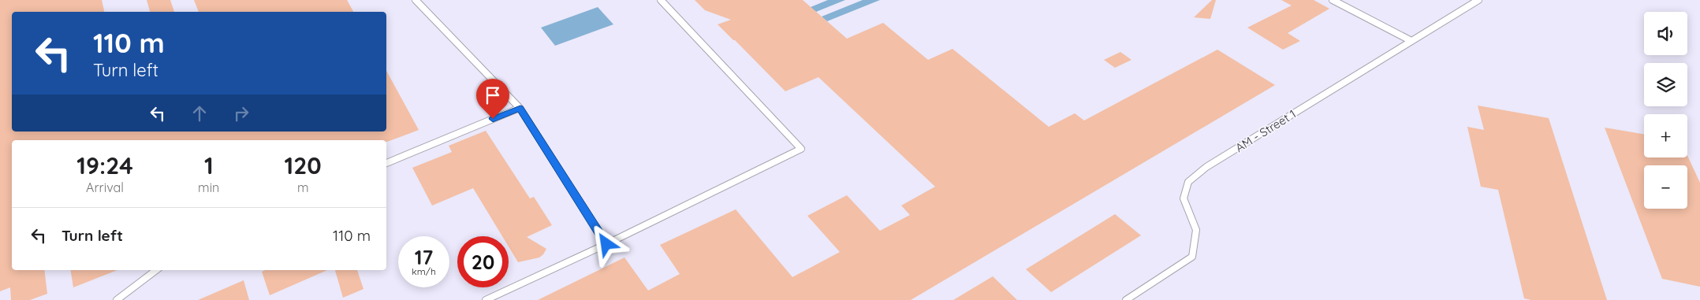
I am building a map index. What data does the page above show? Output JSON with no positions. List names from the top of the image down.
{
  "streets": {
    "lane": ["AM - Street 1"]
  },
  "page": {
    "map_buttons": ["+", "−"],
    "turn": ["110 m", "Turn left"],
    "eta": [
      "19:24",
      "Arrival",
      "1",
      "min",
      "120",
      "m"
    ],
    "list": [
      {
        "name": "Turn left",
        "value": "110 m"
      }
    ],
    "speed": "17 km/h",
    "limit": "20"
  }
}
